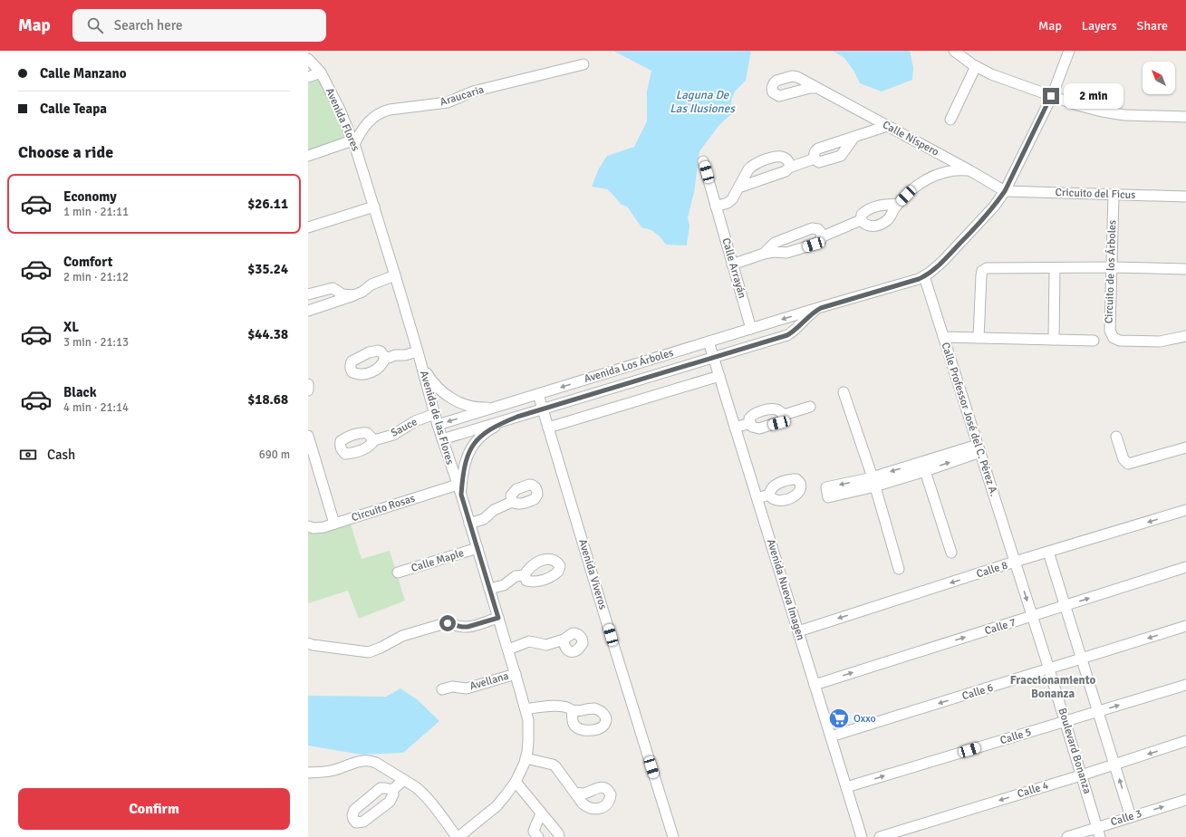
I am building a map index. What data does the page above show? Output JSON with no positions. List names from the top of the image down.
{
  "streets": {
    "street": [
      "Araucaria",
      "Avenida Flores",
      "Calle Níspero",
      "Cricuito del Ficus",
      "Calle Arrayán",
      "Circuito de los Árboles",
      "Avenida Los Árboles",
      "Avenida de las Flores",
      "Calle Professor José del C. Pérez A.",
      "Sauce",
      "Circuito Rosas",
      "Calle Maple",
      "Calle 8",
      "Avenida Viveros",
      "Avenida Nueva Imagen",
      "Calle 7",
      "Avellana",
      "Calle 6",
      "Calle 5",
      "Boulevard Bonanza",
      "Calle 4",
      "Calle 3"
    ]
  },
  "crossings": [
    ["Araucaria", "Avenida Flores"],
    ["Avenida Flores", "Avenida de las Flores"],
    ["Calle Níspero", "Cricuito del Ficus"],
    ["Calle Níspero", "Avenida Los Árboles"],
    ["Cricuito del Ficus", "Circuito de los Árboles"],
    ["Cricuito del Ficus", "Avenida Los Árboles"],
    ["Calle Arrayán", "Avenida Los Árboles"],
    ["Avenida Los Árboles", "Avenida de las Flores"],
    ["Avenida Los Árboles", "Calle Professor José del C. Pérez A."],
    ["Avenida Los Árboles", "Avenida Viveros"],
    ["Avenida Los Árboles", "Avenida Nueva Imagen"],
    ["Avenida de las Flores", "Sauce"],
    ["Avenida de las Flores", "Circuito Rosas"],
    ["Avenida de las Flores", "Calle Maple"],
    ["Avenida de las Flores", "Avellana"],
    ["Calle Professor José del C. Pérez A.", "Calle 8"],
    ["Calle Professor José del C. Pérez A.", "Boulevard Bonanza"],
    ["Calle 8", "Avenida Nueva Imagen"],
    ["Calle 8", "Boulevard Bonanza"],
    ["Avenida Nueva Imagen", "Calle 7"],
    ["Avenida Nueva Imagen", "Calle 6"],
    ["Avenida Nueva Imagen", "Calle 5"],
    ["Calle 7", "Boulevard Bonanza"],
    ["Calle 6", "Boulevard Bonanza"],
    ["Calle 5", "Boulevard Bonanza"],
    ["Boulevard Bonanza", "Calle 4"],
    ["Boulevard Bonanza", "Calle 3"]
  ],
  "one_way": [
    "Calle 8",
    "Calle 7",
    "Calle 6",
    "Calle 5",
    "Calle 4",
    "Calle 3"
  ],
  "districts": ["Fraccionamiento Bonanza"],
  "water": ["Laguna De Las Ilusiones"],
  "places": {
    "supermarket": ["Oxxo"]
  },
  "north": "top left",
  "page": {
    "header": "Map",
    "search": "Search here",
    "nav": ["Map", "Layers", "Share"],
    "banner": ["Calle Manzano", "Calle Teapa"],
    "bubble": "2 min",
    "heading": "Choose a ride",
    "list": [
      {
        "name": "Economy",
        "note": "1 min · 21:11",
        "value": "$26.11"
      },
      {
        "name": "Comfort",
        "note": "2 min · 21:12",
        "value": "$35.24"
      },
      {
        "name": "XL",
        "note": "3 min · 21:13",
        "value": "$44.38"
      },
      {
        "name": "Black",
        "note": "4 min · 21:14",
        "value": "$18.68"
      }
    ],
    "pay": ["Cash", "690 m"],
    "buttons": "Confirm"
  }
}
